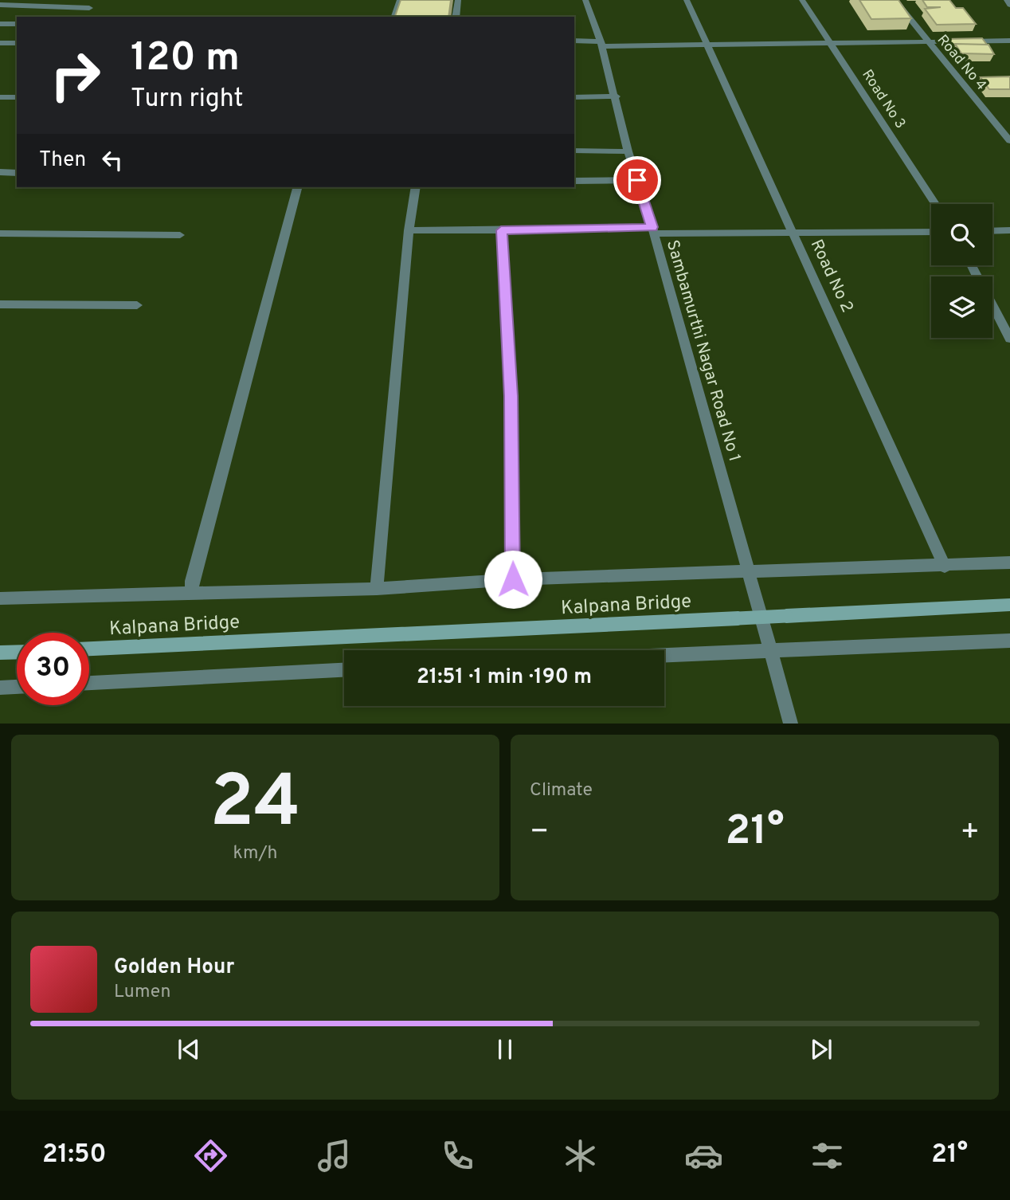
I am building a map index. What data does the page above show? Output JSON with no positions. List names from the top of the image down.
{
  "streets": {
    "main road": ["Kalpana Bridge"],
    "street": [
      "Road No 4",
      "Road No 3",
      "Road No 2",
      "Sambamurthi Nagar Road No 1"
    ]
  },
  "page": {
    "turn": ["120 m", "Turn right"],
    "then": "Then",
    "limit": "30",
    "trip": "21:51 · 1 min · 190 m",
    "tile": [
      ["24", "km/h"],
      "Climate"
    ],
    "heat": ["−", "21°", "+"],
    "song": ["Golden Hour", "Lumen"],
    "tabs": ["21:50", "21°"]
  }
}
